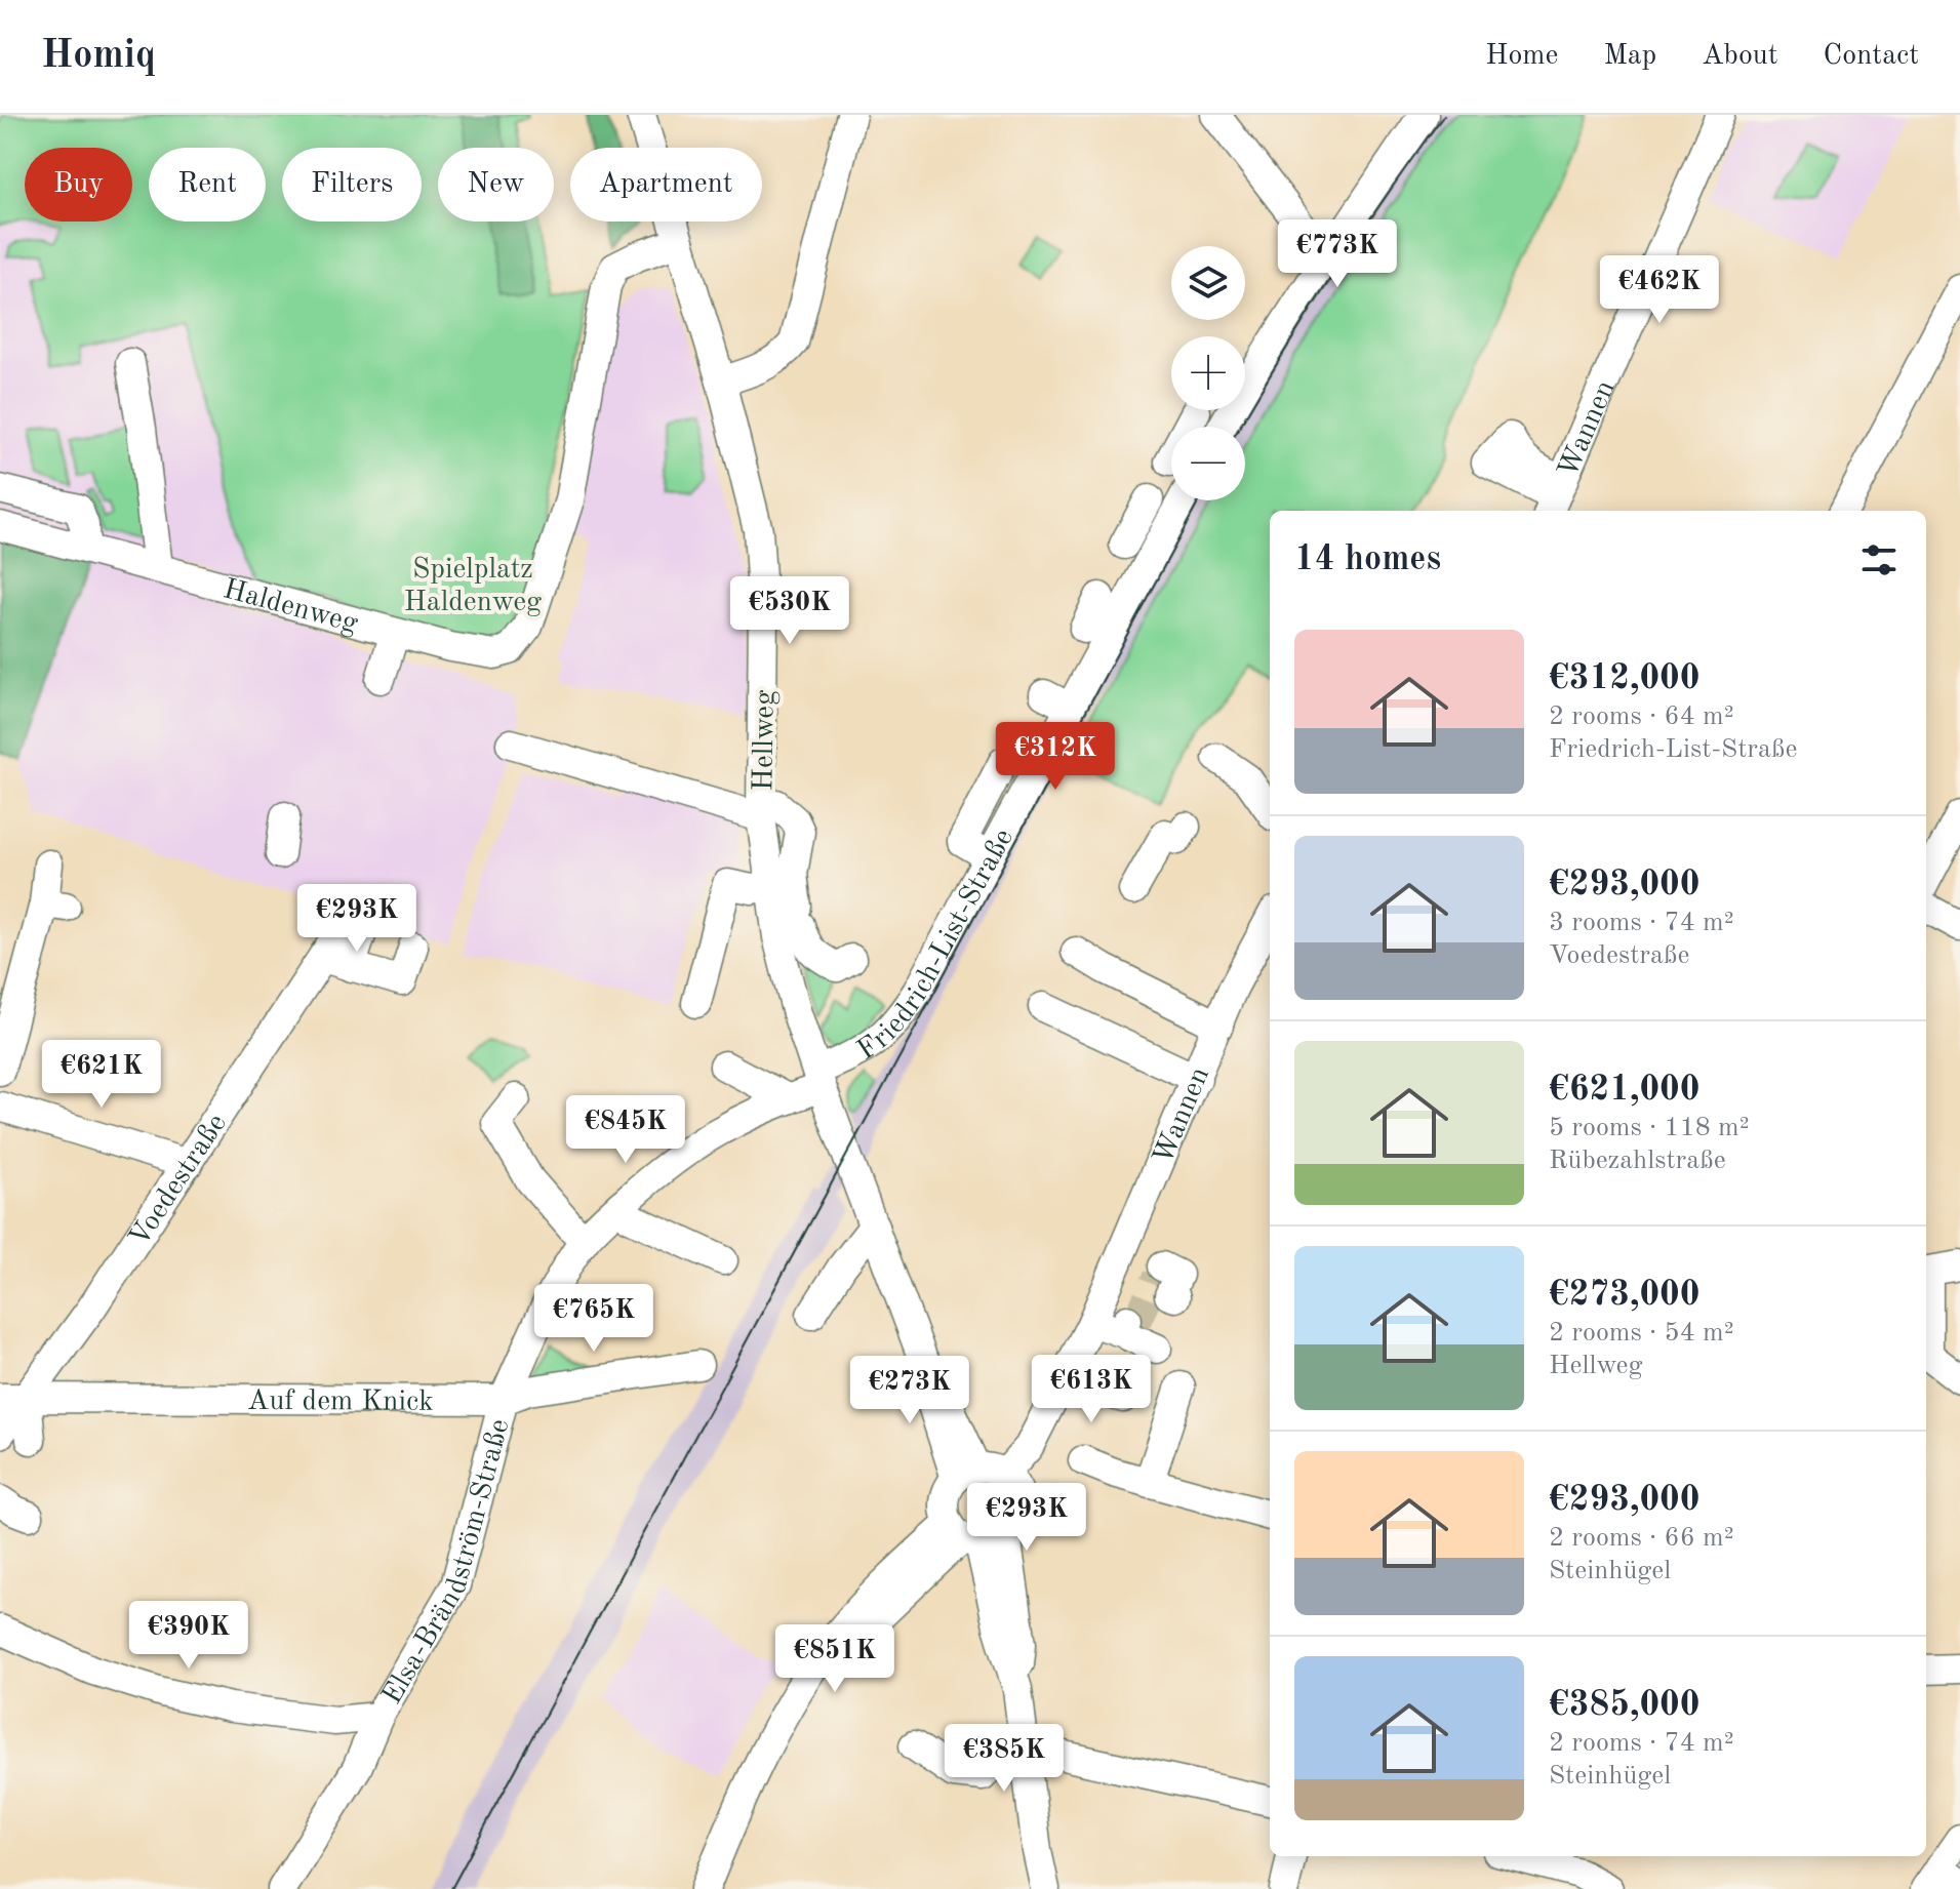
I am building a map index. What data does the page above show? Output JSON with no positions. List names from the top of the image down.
{
  "streets": {
    "street": [
      "Wannen",
      "Haldenweg",
      "Hellweg",
      "Friedrich-List-Straße",
      "Voedestraße",
      "Auf dem Knick",
      "Elsa-Brändström-Straße"
    ]
  },
  "crossings": [
    ["Wannen", "Hellweg"],
    ["Haldenweg", "Hellweg"],
    ["Hellweg", "Friedrich-List-Straße"],
    ["Voedestraße", "Auf dem Knick"],
    ["Auf dem Knick", "Elsa-Brändström-Straße"]
  ],
  "parks": ["Spielplatz Haldenweg"],
  "page": {
    "header": "Homiq",
    "nav": [
      "Home",
      "Map",
      "About",
      "Contact"
    ],
    "chip": [
      "Buy",
      "Rent",
      "Filters",
      "New",
      "Apartment"
    ],
    "price": [
      "€773K",
      "€462K",
      "€530K",
      "€312K",
      "€293K",
      "€621K",
      "€845K",
      "€765K",
      "€613K",
      "€273K",
      "€293K",
      "€390K",
      "€851K",
      "€385K"
    ],
    "map_buttons": ["+", "−"],
    "heading": "14 homes",
    "list": [
      {
        "name": "€312,000",
        "note": "2 rooms · 64 m² · Friedrich-List-Straße"
      },
      {
        "name": "€293,000",
        "note": "3 rooms · 74 m² · Voedestraße"
      },
      {
        "name": "€621,000",
        "note": "5 rooms · 118 m² · Rübezahlstraße"
      },
      {
        "name": "€273,000",
        "note": "2 rooms · 54 m² · Hellweg"
      },
      {
        "name": "€293,000",
        "note": "2 rooms · 66 m² · Steinhügel"
      },
      {
        "name": "€385,000",
        "note": "2 rooms · 74 m² · Steinhügel"
      }
    ]
  }
}
